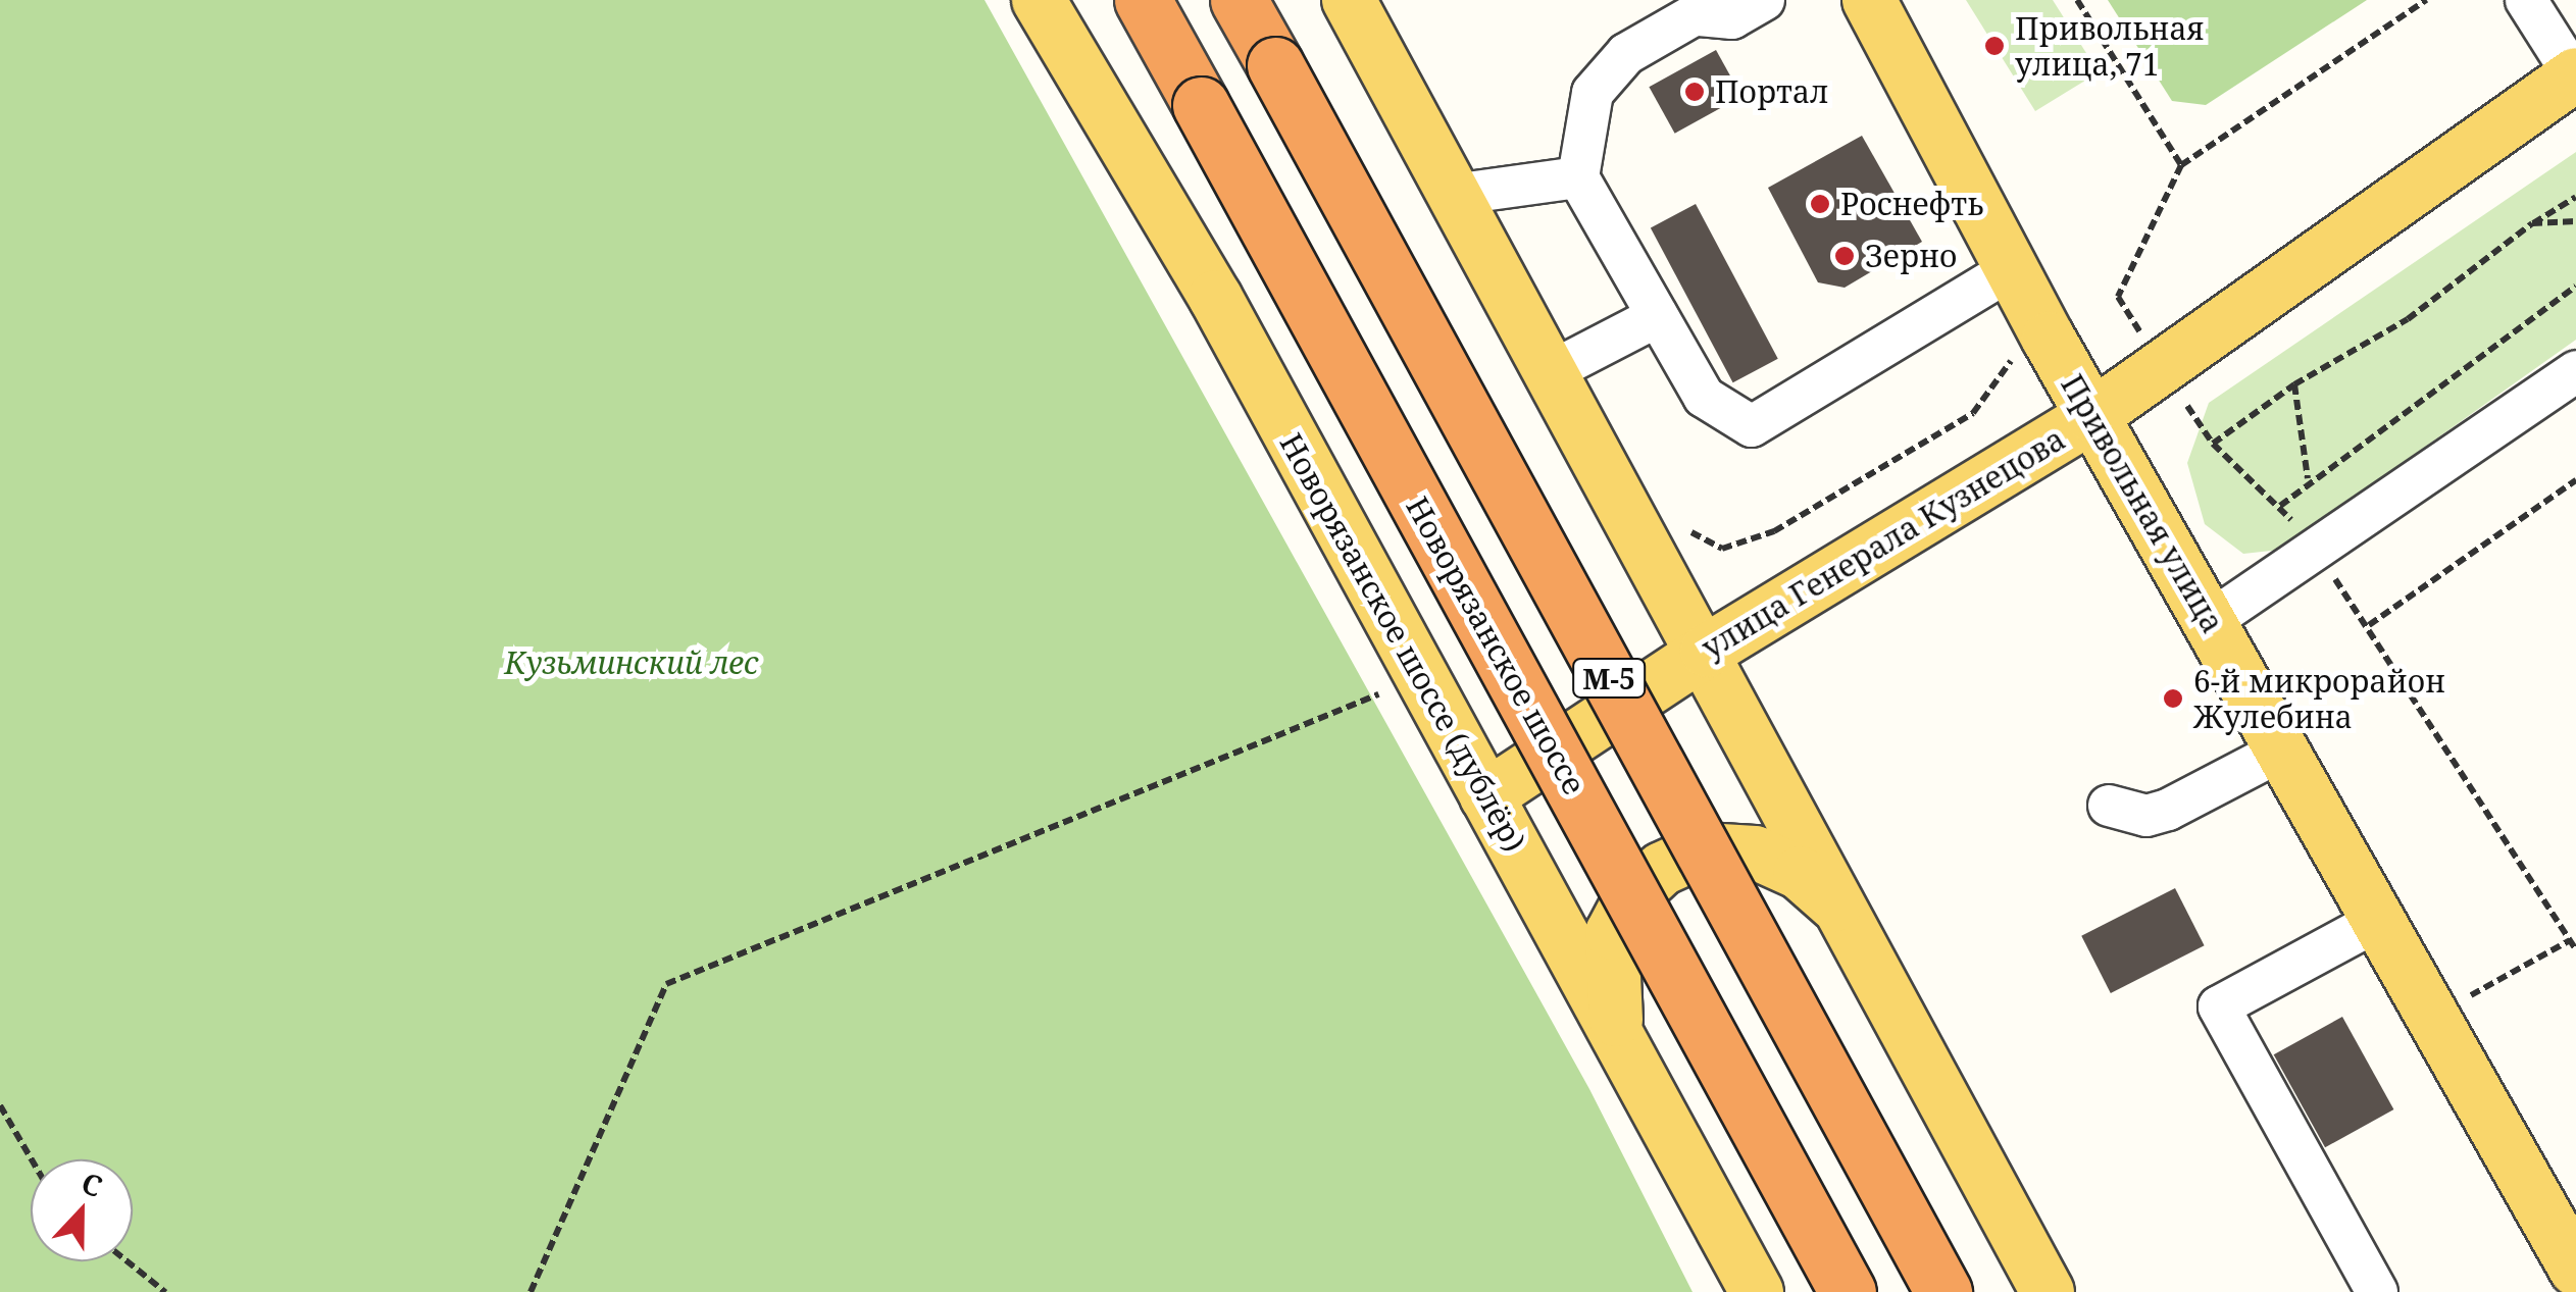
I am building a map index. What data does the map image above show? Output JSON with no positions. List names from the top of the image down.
{
  "streets": {
    "highway": ["Новорязанское шоссе", "М-5"],
    "main road": ["Привольная улица", "улица Генерала Кузнецова", "Новорязанское шоссе (дублёр)"]
  },
  "crossings": [
    ["Привольная улица", "улица Генерала Кузнецова"],
    ["улица Генерала Кузнецова", "Новорязанское шоссе (дублёр)"]
  ],
  "parks": ["Кузьминский лес"],
  "places": [
    "Привольная улица, 71",
    "Портал",
    "Роснефть",
    "Зерно",
    "6-й микрорайон Жулебина"
  ],
  "north": "top"
}
